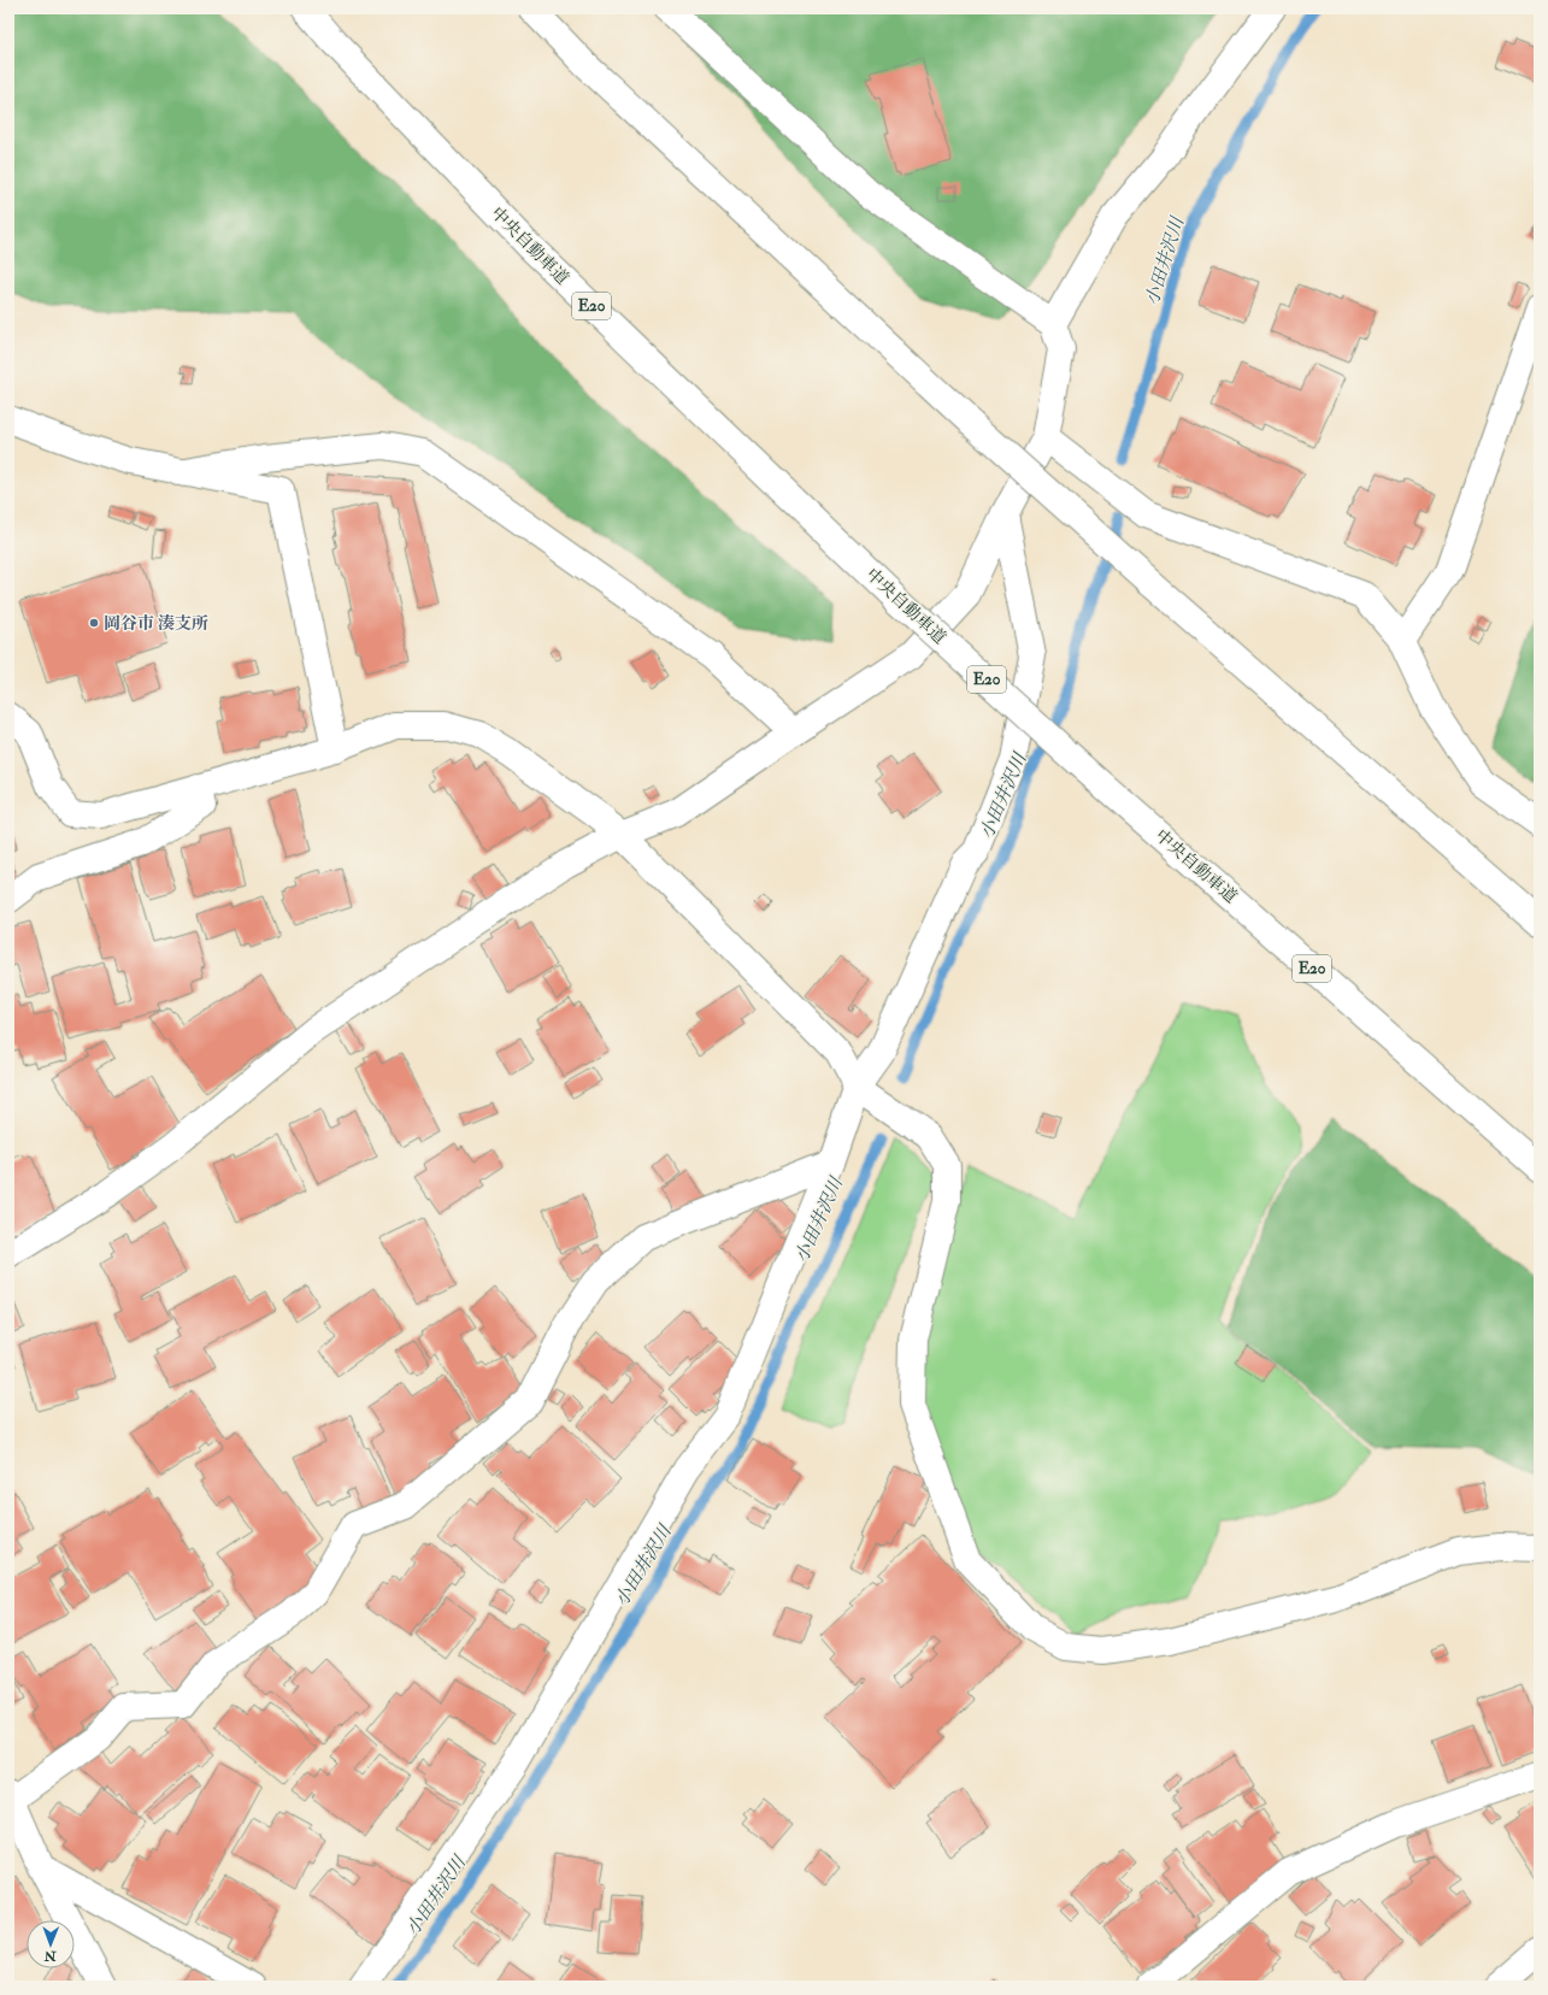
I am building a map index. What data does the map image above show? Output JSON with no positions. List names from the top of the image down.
{
  "streets": {
    "main road": ["中央自動車道", "E20"]
  },
  "water": ["小田井沢川"],
  "places": ["岡谷市 湊支所"],
  "north": "bottom"
}
